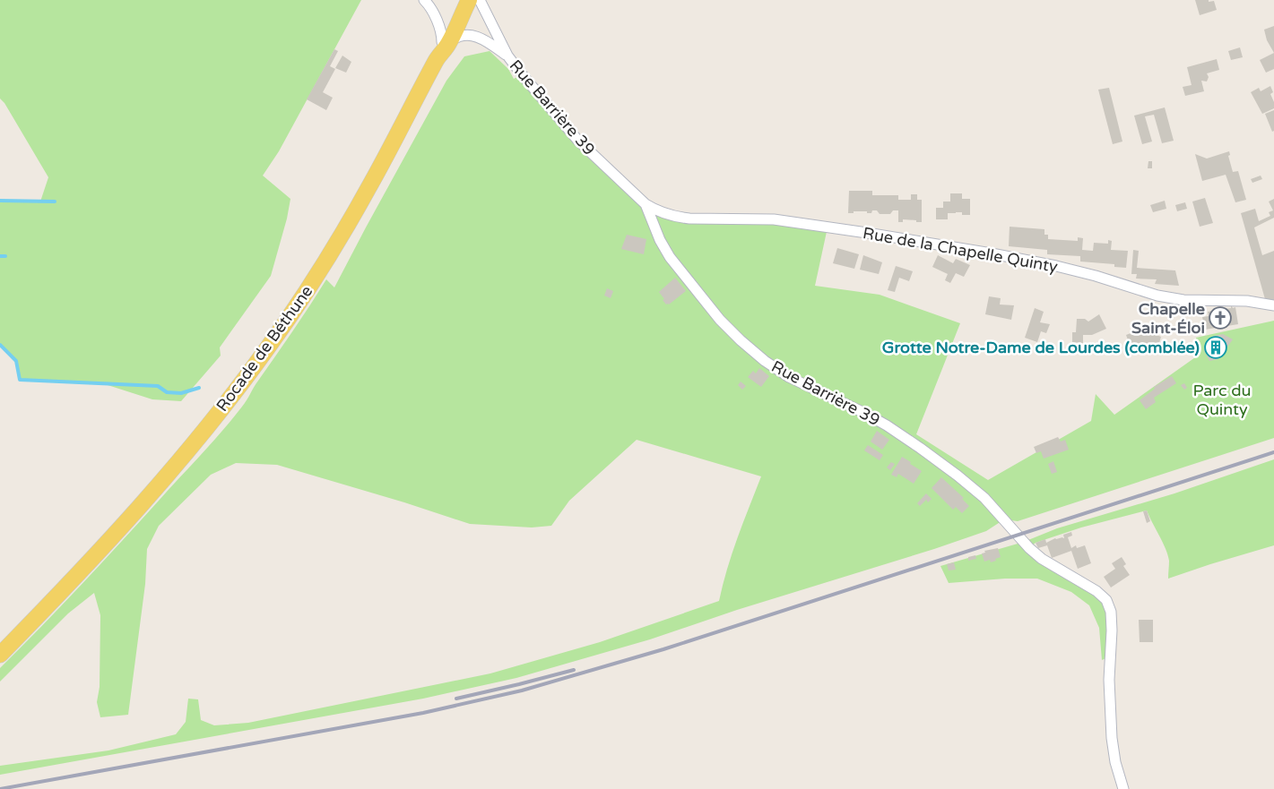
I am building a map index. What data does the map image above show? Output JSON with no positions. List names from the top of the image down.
{
  "streets": {
    "main road": ["Rocade de Béthune"],
    "street": ["Rue Barrière 39", "Rue de la Chapelle Quinty"]
  },
  "crossings": [
    ["Rue Barrière 39", "Rue de la Chapelle Quinty"],
    ["Rue Barrière 39", "Rocade de Béthune"]
  ],
  "parks": ["Parc du Quinty"],
  "places": {
    "church": ["Chapelle Saint-Éloi"],
    "building": ["Grotte Notre-Dame de Lourdes (comblée)"]
  }
}
